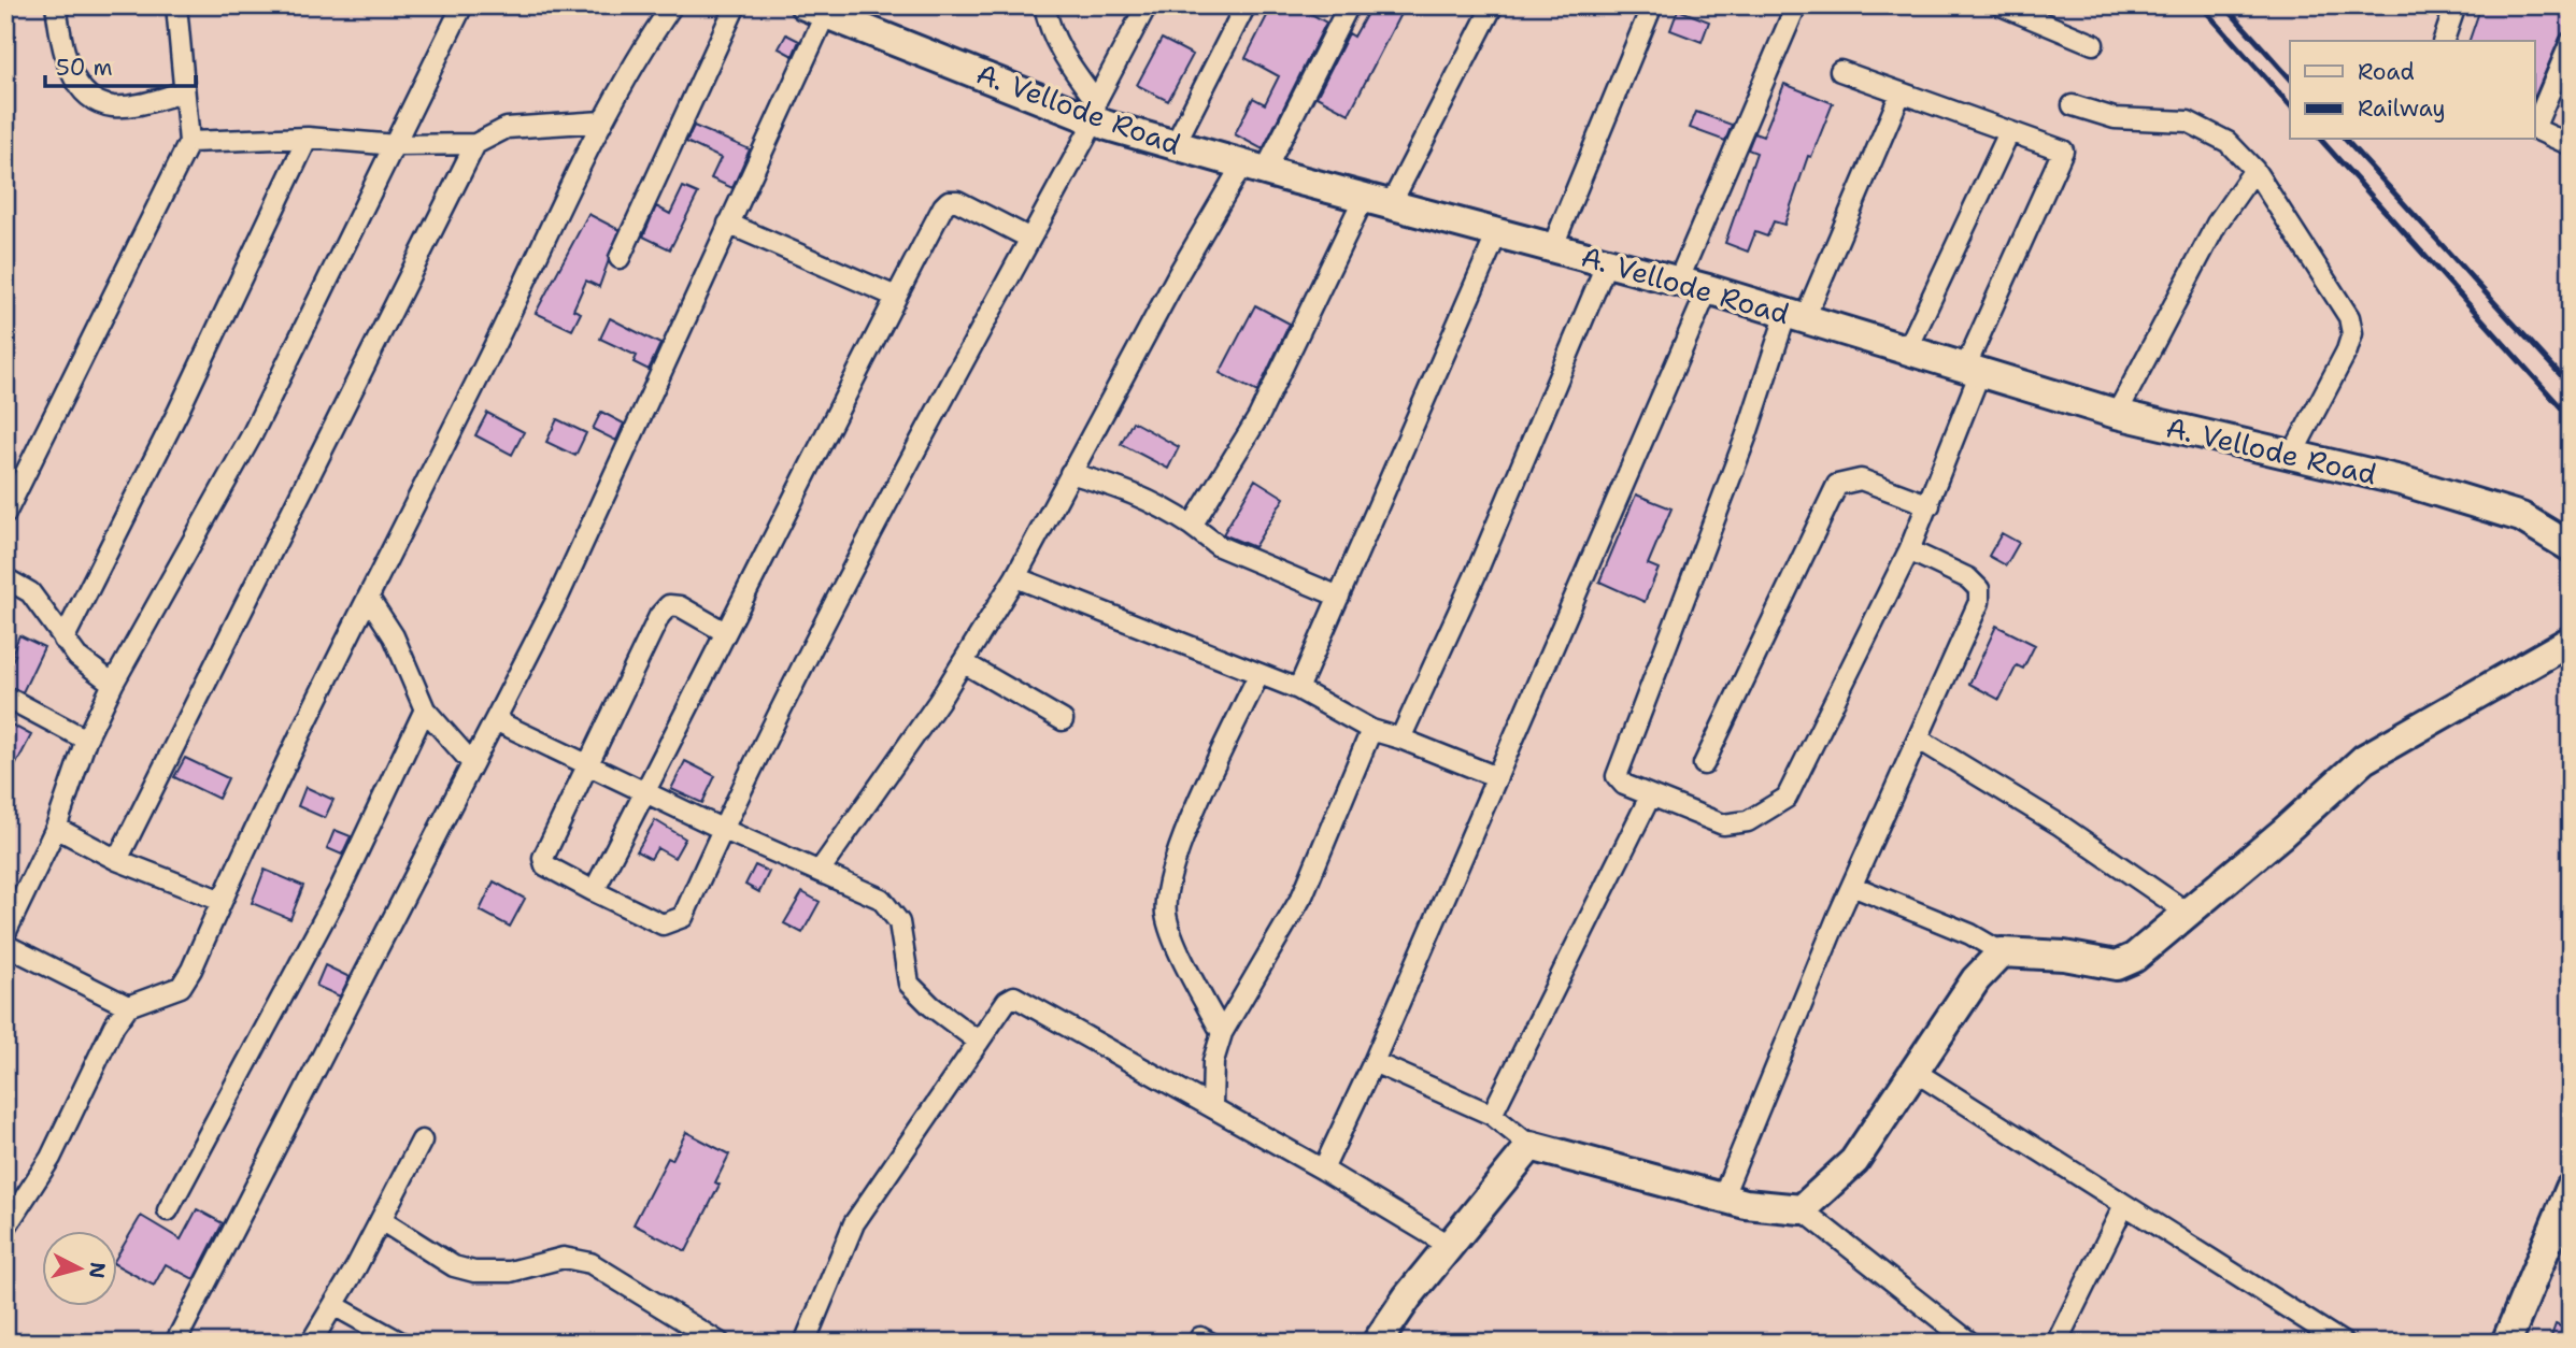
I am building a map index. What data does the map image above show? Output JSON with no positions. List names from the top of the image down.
{
  "streets": {
    "main road": ["A. Vellode Road"]
  },
  "legend": ["Road", "Railway"],
  "scale_bar": "50 m",
  "north": "right"
}
